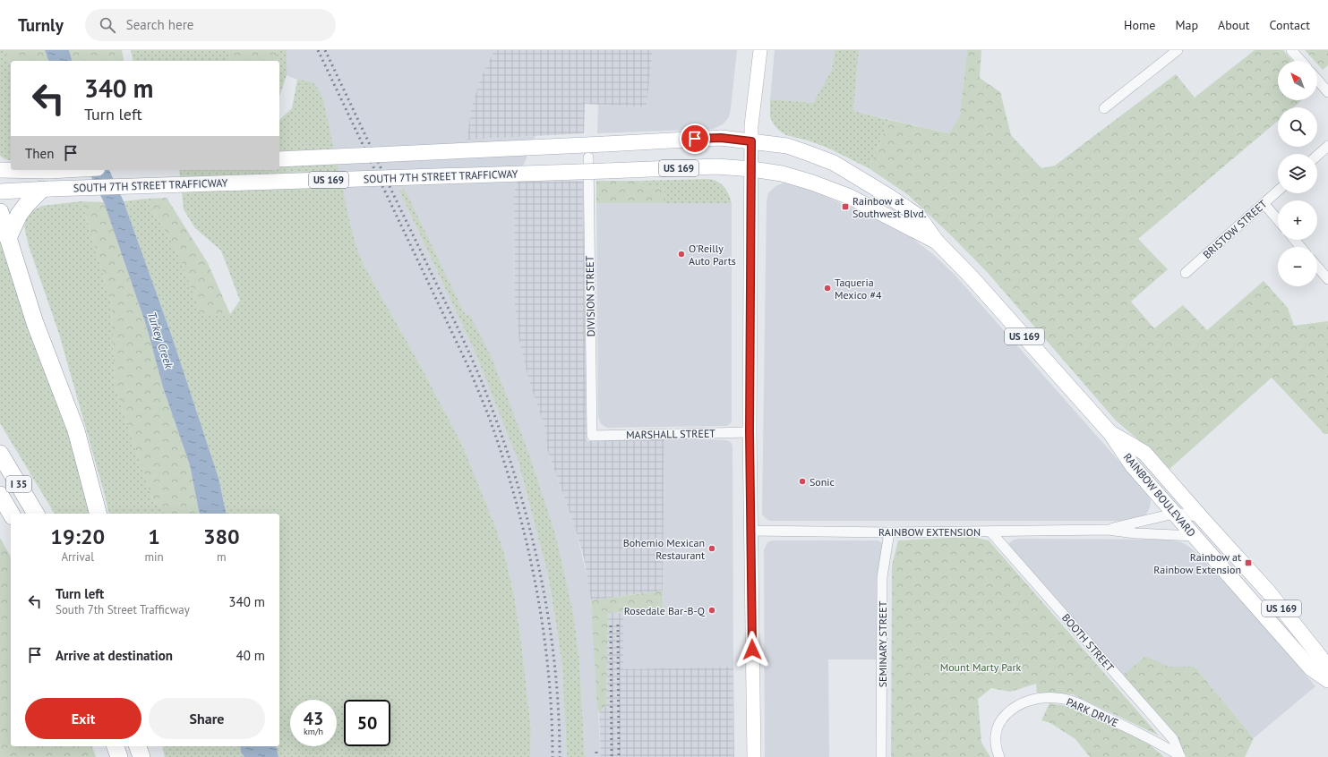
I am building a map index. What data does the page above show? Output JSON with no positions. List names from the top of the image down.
{
  "streets": {
    "highway": ["I 35"],
    "main road": ["US 169", "SOUTH 7TH STREET TRAFFICWAY", "RAINBOW BOULEVARD"],
    "street": [
      "BRISTOW STREET",
      "DIVISION STREET",
      "MARSHALL STREET",
      "RAINBOW EXTENSION",
      "BOOTH STREET",
      "SEMINARY STREET",
      "PARK DRIVE"
    ]
  },
  "crossings": [
    ["US 169", "RAINBOW BOULEVARD"],
    ["SOUTH 7TH STREET TRAFFICWAY", "RAINBOW BOULEVARD"],
    ["DIVISION STREET", "MARSHALL STREET"],
    ["RAINBOW BOULEVARD", "RAINBOW EXTENSION"],
    ["RAINBOW EXTENSION", "BOOTH STREET"],
    ["RAINBOW EXTENSION", "SEMINARY STREET"],
    ["BOOTH STREET", "PARK DRIVE"]
  ],
  "water": ["Turkey Creek"],
  "parks": ["Mount Marty Park"],
  "places": {
    "transit": ["Rainbow at Southwest Blvd.", "Rainbow at Rainbow Extension"],
    "other": [
      "O'Reilly Auto Parts",
      "Taqueria Mexico #4",
      "Sonic",
      "Bohemio Mexican Restaurant",
      "Rosedale Bar-B-Q"
    ]
  },
  "north": "top left",
  "page": {
    "header": "Turnly",
    "search": "Search here",
    "nav": [
      "Home",
      "Map",
      "About",
      "Contact"
    ],
    "map_buttons": ["+", "−"],
    "turn": ["340 m", "Turn left"],
    "then": "Then",
    "eta": [
      "19:20",
      "Arrival",
      "1",
      "min",
      "380",
      "m"
    ],
    "list": [
      {
        "name": "Turn left",
        "note": "South 7th Street Trafficway",
        "value": "340 m"
      },
      {
        "name": "Arrive at destination",
        "value": "40 m"
      }
    ],
    "buttons": ["Exit", "Share"],
    "speed": "43 km/h",
    "limit": "50"
  }
}
